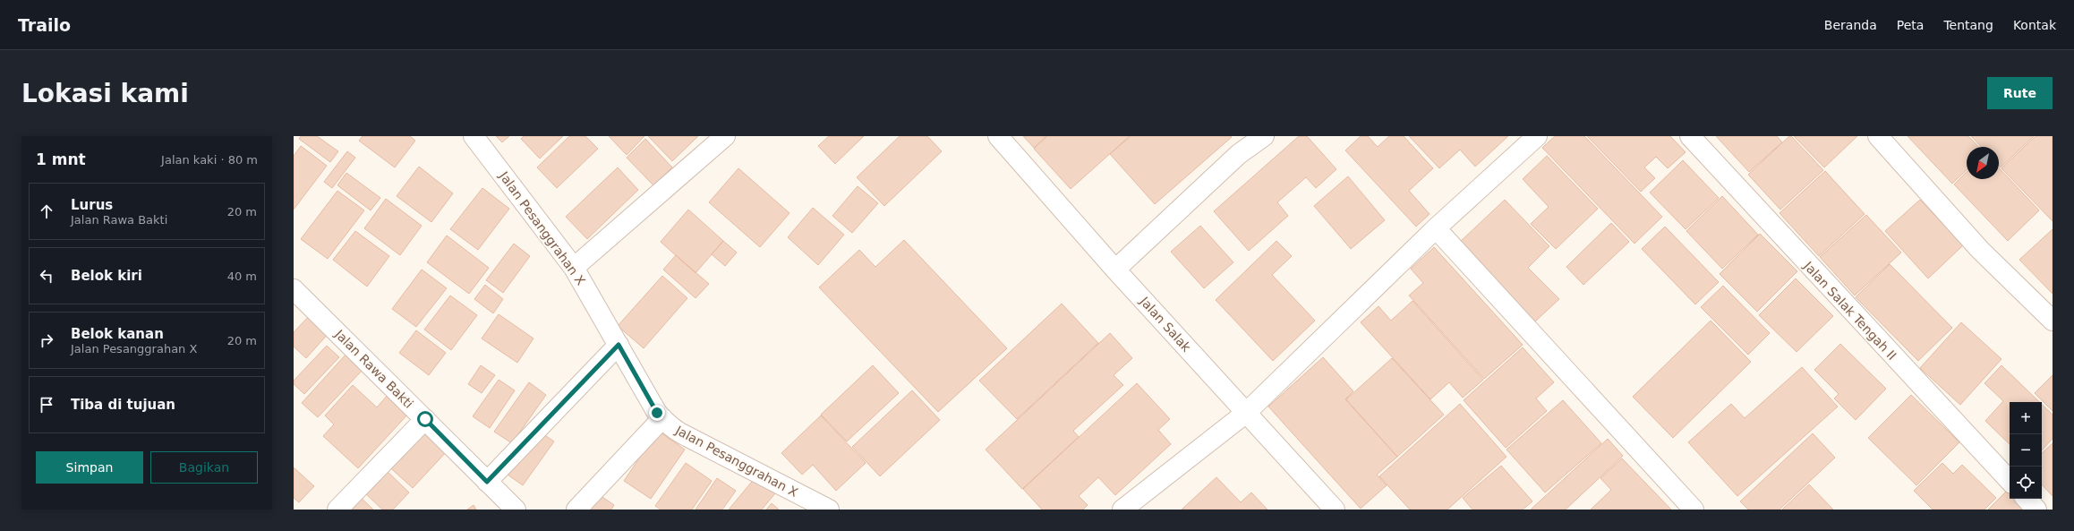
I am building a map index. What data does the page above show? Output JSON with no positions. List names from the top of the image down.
{
  "streets": {
    "street": [
      "Jalan Pesanggrahan X",
      "Jalan Salak Tengah II",
      "Jalan Salak",
      "Jalan Rawa Bakti"
    ]
  },
  "north": "bottom left",
  "page": {
    "header": "Trailo",
    "nav": [
      "Beranda",
      "Peta",
      "Tentang",
      "Kontak"
    ],
    "buttons": [
      "Rute",
      ["Simpan", "Bagikan"]
    ],
    "title": "Lokasi kami",
    "heading": ["1 mnt", "Jalan kaki · 80 m"],
    "list": [
      ["Lurus", "Jalan Rawa Bakti", "20 m"],
      ["Belok kiri", "40 m"],
      ["Belok kanan", "Jalan Pesanggrahan X", "20 m"],
      "Tiba di tujuan"
    ],
    "map_buttons": ["+", "−"]
  }
}
